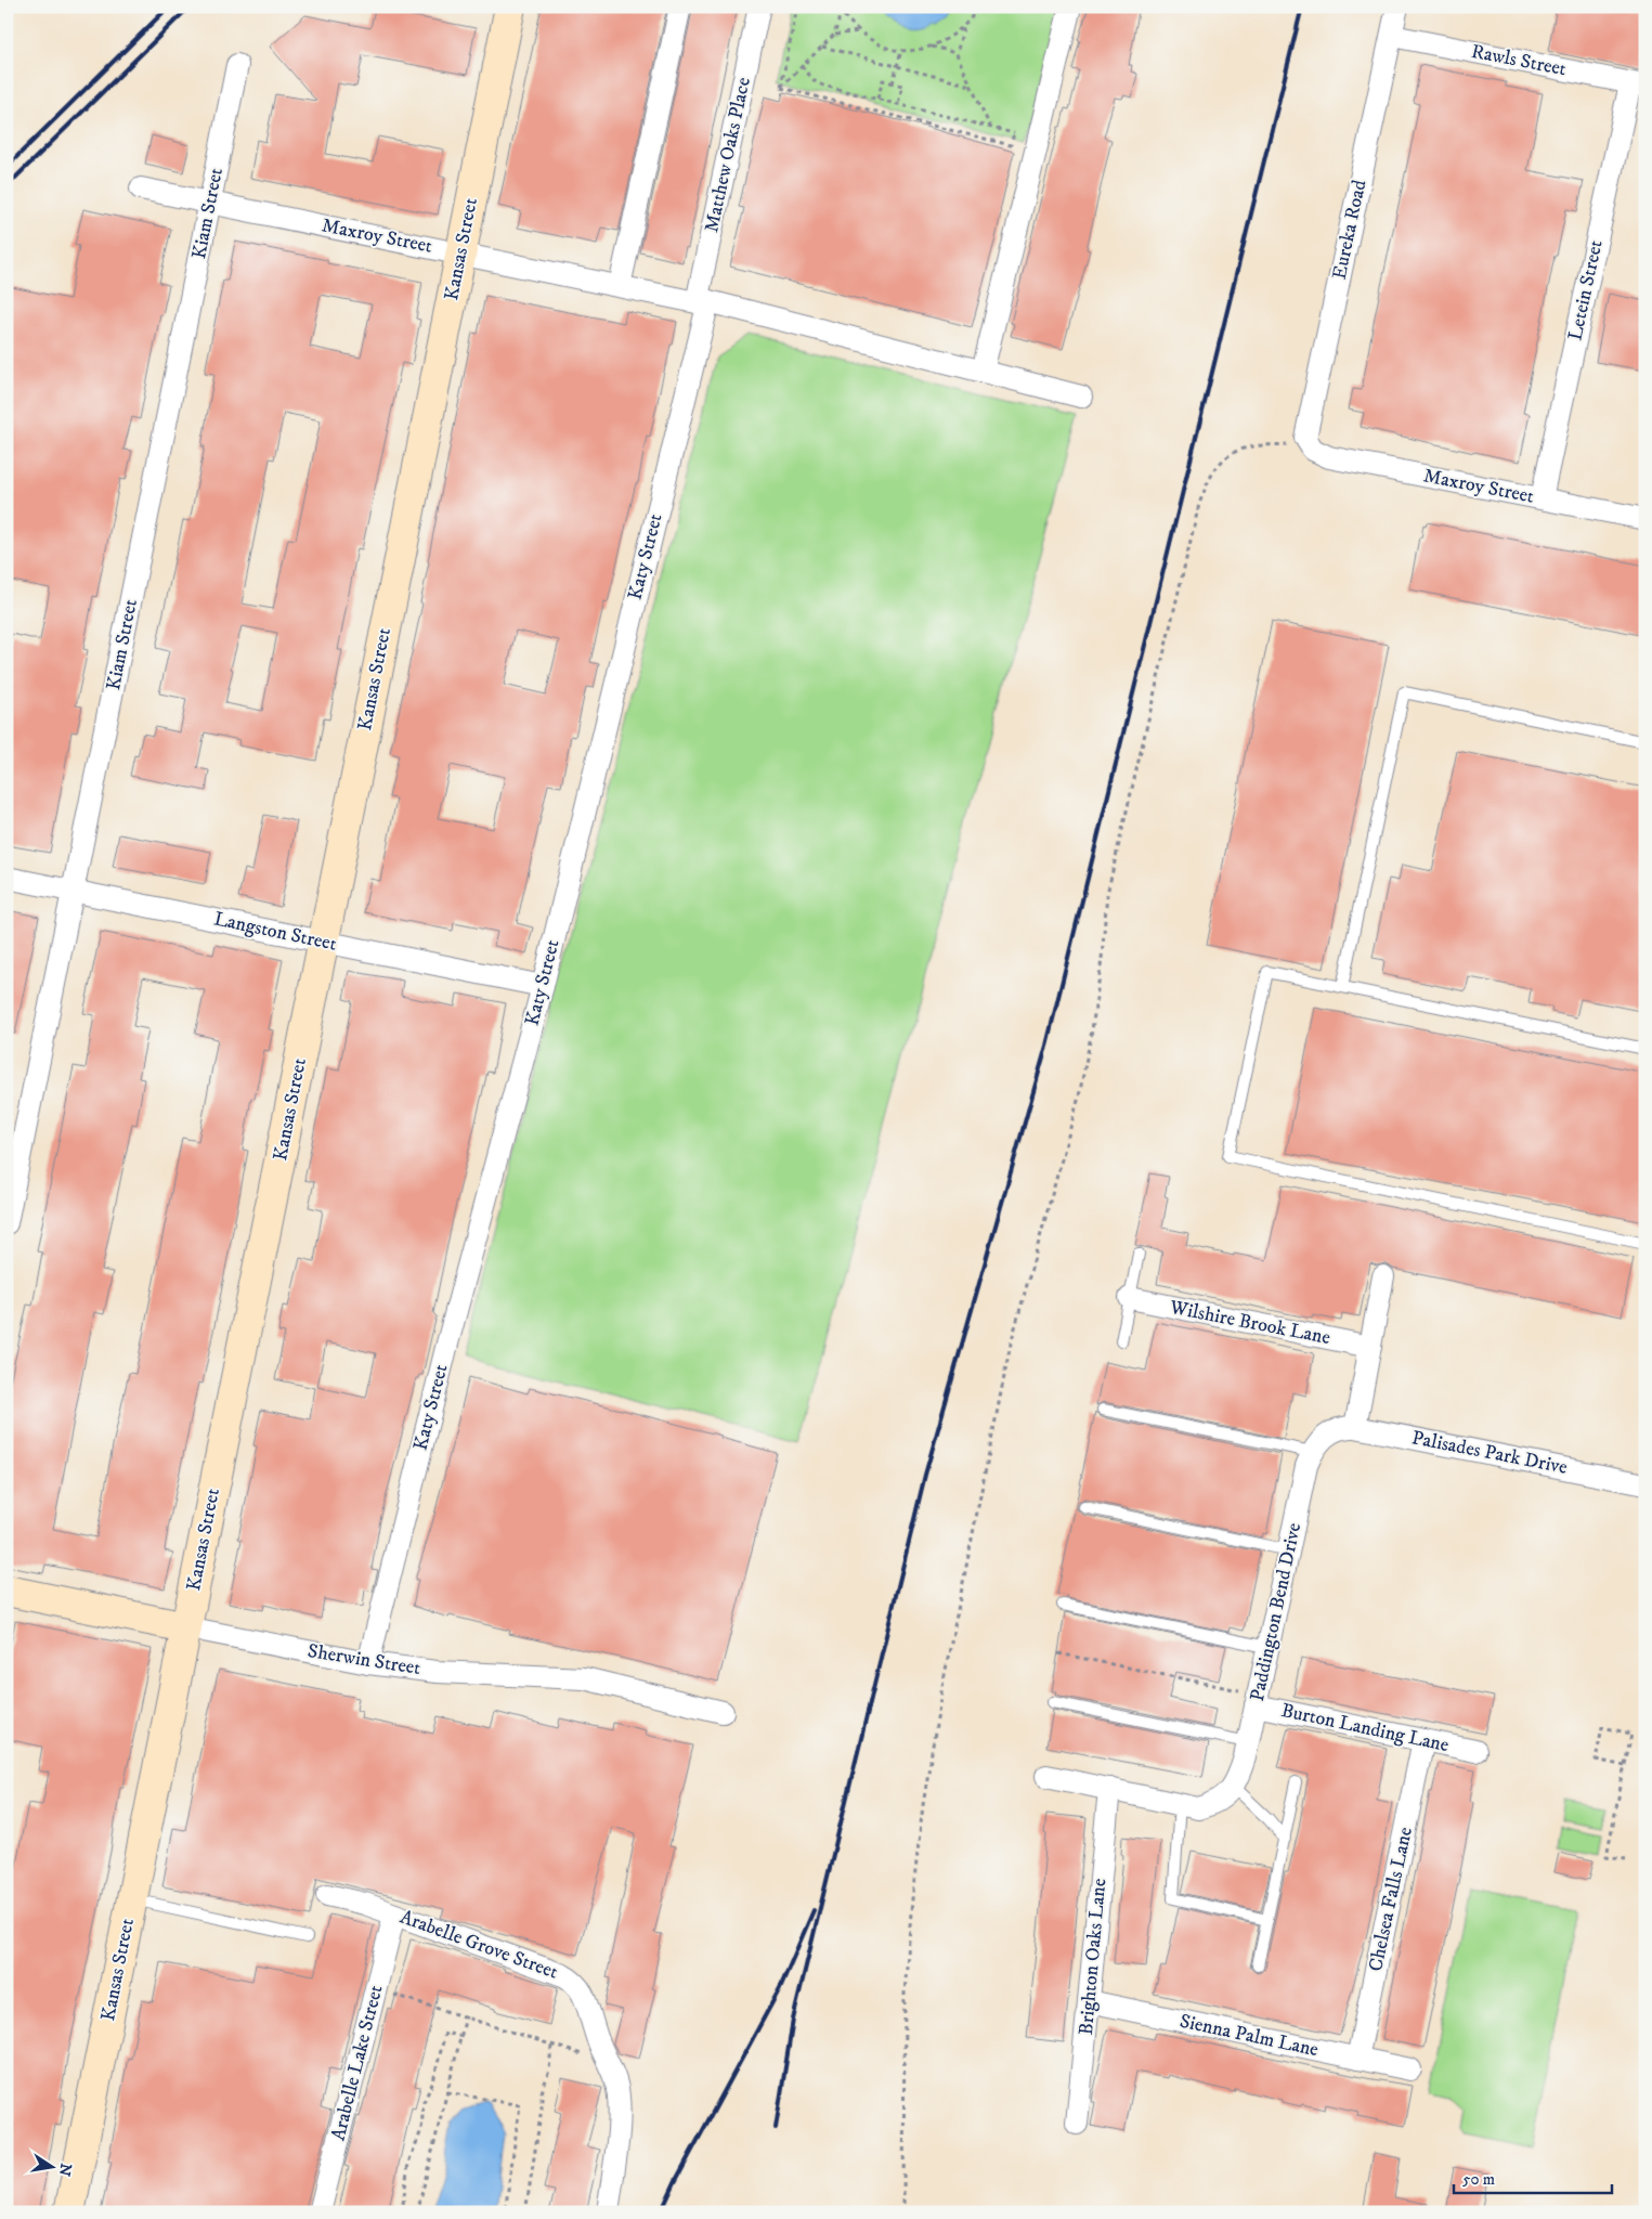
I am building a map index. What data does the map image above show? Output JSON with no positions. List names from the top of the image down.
{
  "streets": {
    "street": [
      "Rawls Street",
      "Matthew Oaks Place",
      "Kiam Street",
      "Eureka Road",
      "Maxroy Street",
      "Kansas Street",
      "Letein Street",
      "Katy Street",
      "Langston Street",
      "Wilshire Brook Lane",
      "Palisades Park Drive",
      "Paddington Bend Drive",
      "Sherwin Street",
      "Burton Landing Lane",
      "Chelsea Falls Lane",
      "Arabelle Grove Street",
      "Brighton Oaks Lane",
      "Sienna Palm Lane",
      "Arabelle Lake Street"
    ]
  },
  "crossings": [
    ["Rawls Street", "Eureka Road"],
    ["Rawls Street", "Letein Street"],
    ["Matthew Oaks Place", "Maxroy Street"],
    ["Matthew Oaks Place", "Katy Street"],
    ["Kiam Street", "Maxroy Street"],
    ["Kiam Street", "Langston Street"],
    ["Eureka Road", "Maxroy Street"],
    ["Maxroy Street", "Kansas Street"],
    ["Maxroy Street", "Letein Street"],
    ["Maxroy Street", "Katy Street"],
    ["Kansas Street", "Langston Street"],
    ["Kansas Street", "Sherwin Street"],
    ["Katy Street", "Langston Street"],
    ["Katy Street", "Sherwin Street"],
    ["Palisades Park Drive", "Paddington Bend Drive"],
    ["Paddington Bend Drive", "Burton Landing Lane"],
    ["Burton Landing Lane", "Chelsea Falls Lane"],
    ["Chelsea Falls Lane", "Sienna Palm Lane"],
    ["Arabelle Grove Street", "Arabelle Lake Street"],
    ["Brighton Oaks Lane", "Sienna Palm Lane"]
  ],
  "scale_bar": "50 m",
  "north": "right"
}
